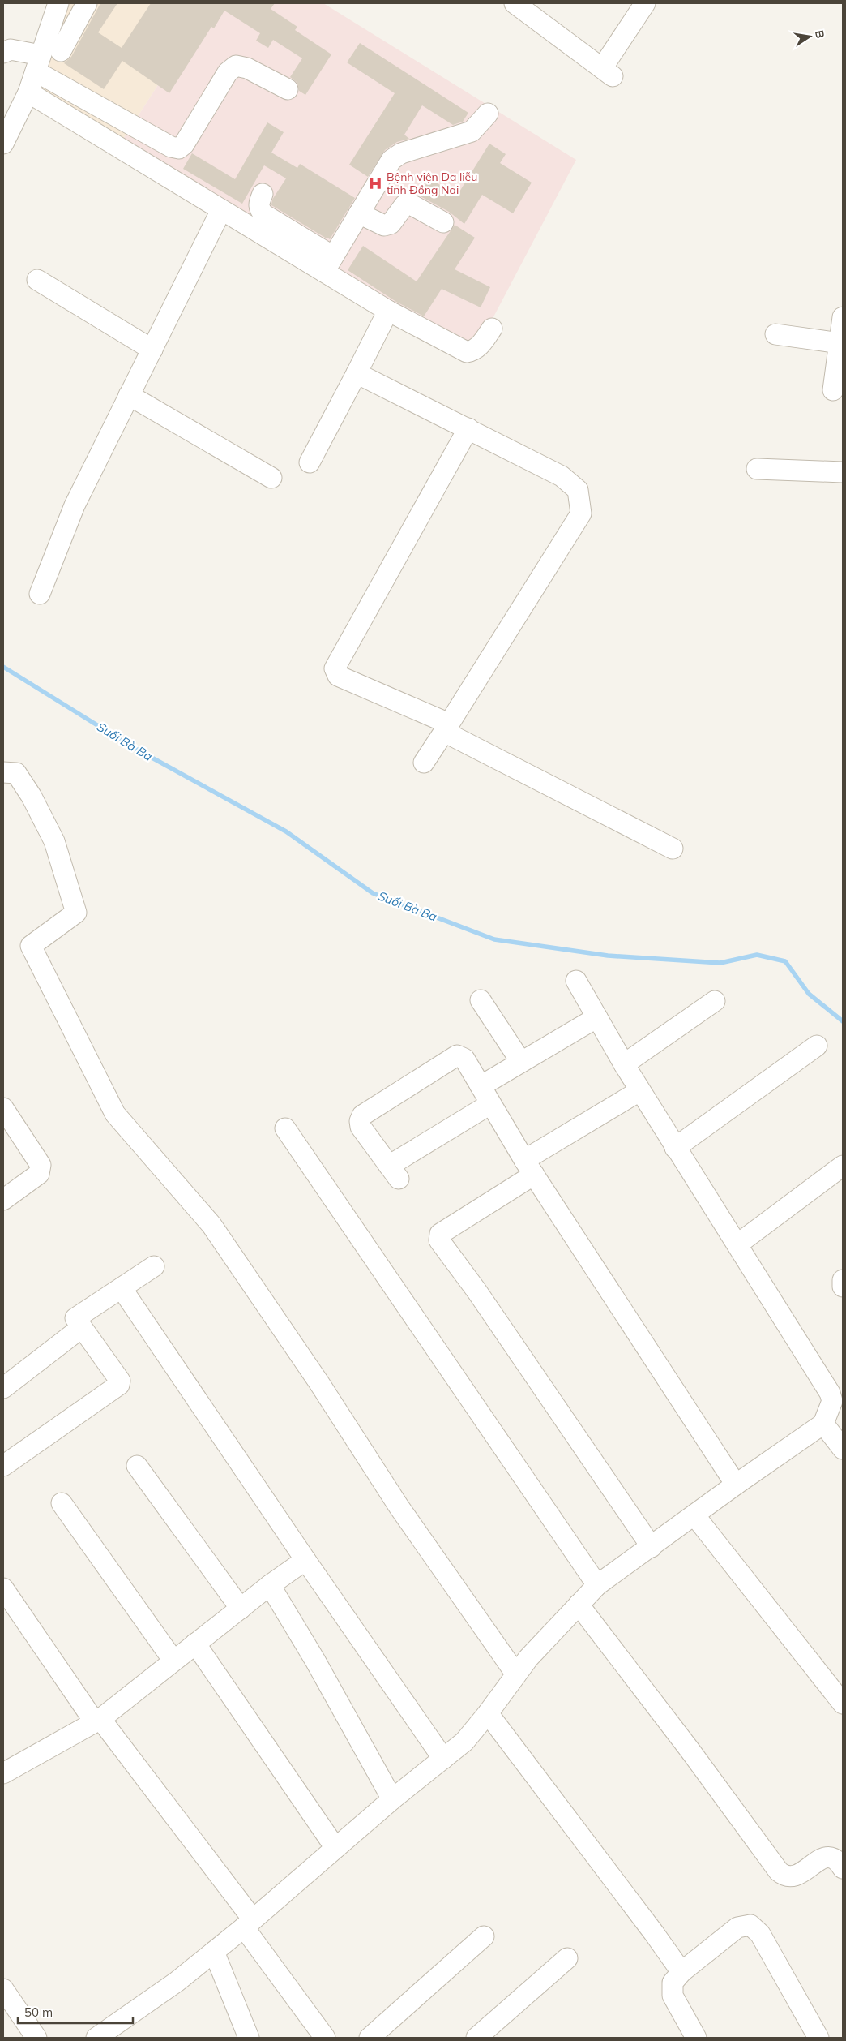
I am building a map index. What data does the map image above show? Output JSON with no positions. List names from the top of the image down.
{
  "water": ["Suối Bà Ba"],
  "places": {
    "hospital": ["Bệnh viện Da liễu tỉnh Đồng Nai"]
  },
  "scale_bar": "50 m",
  "north": "right"
}
